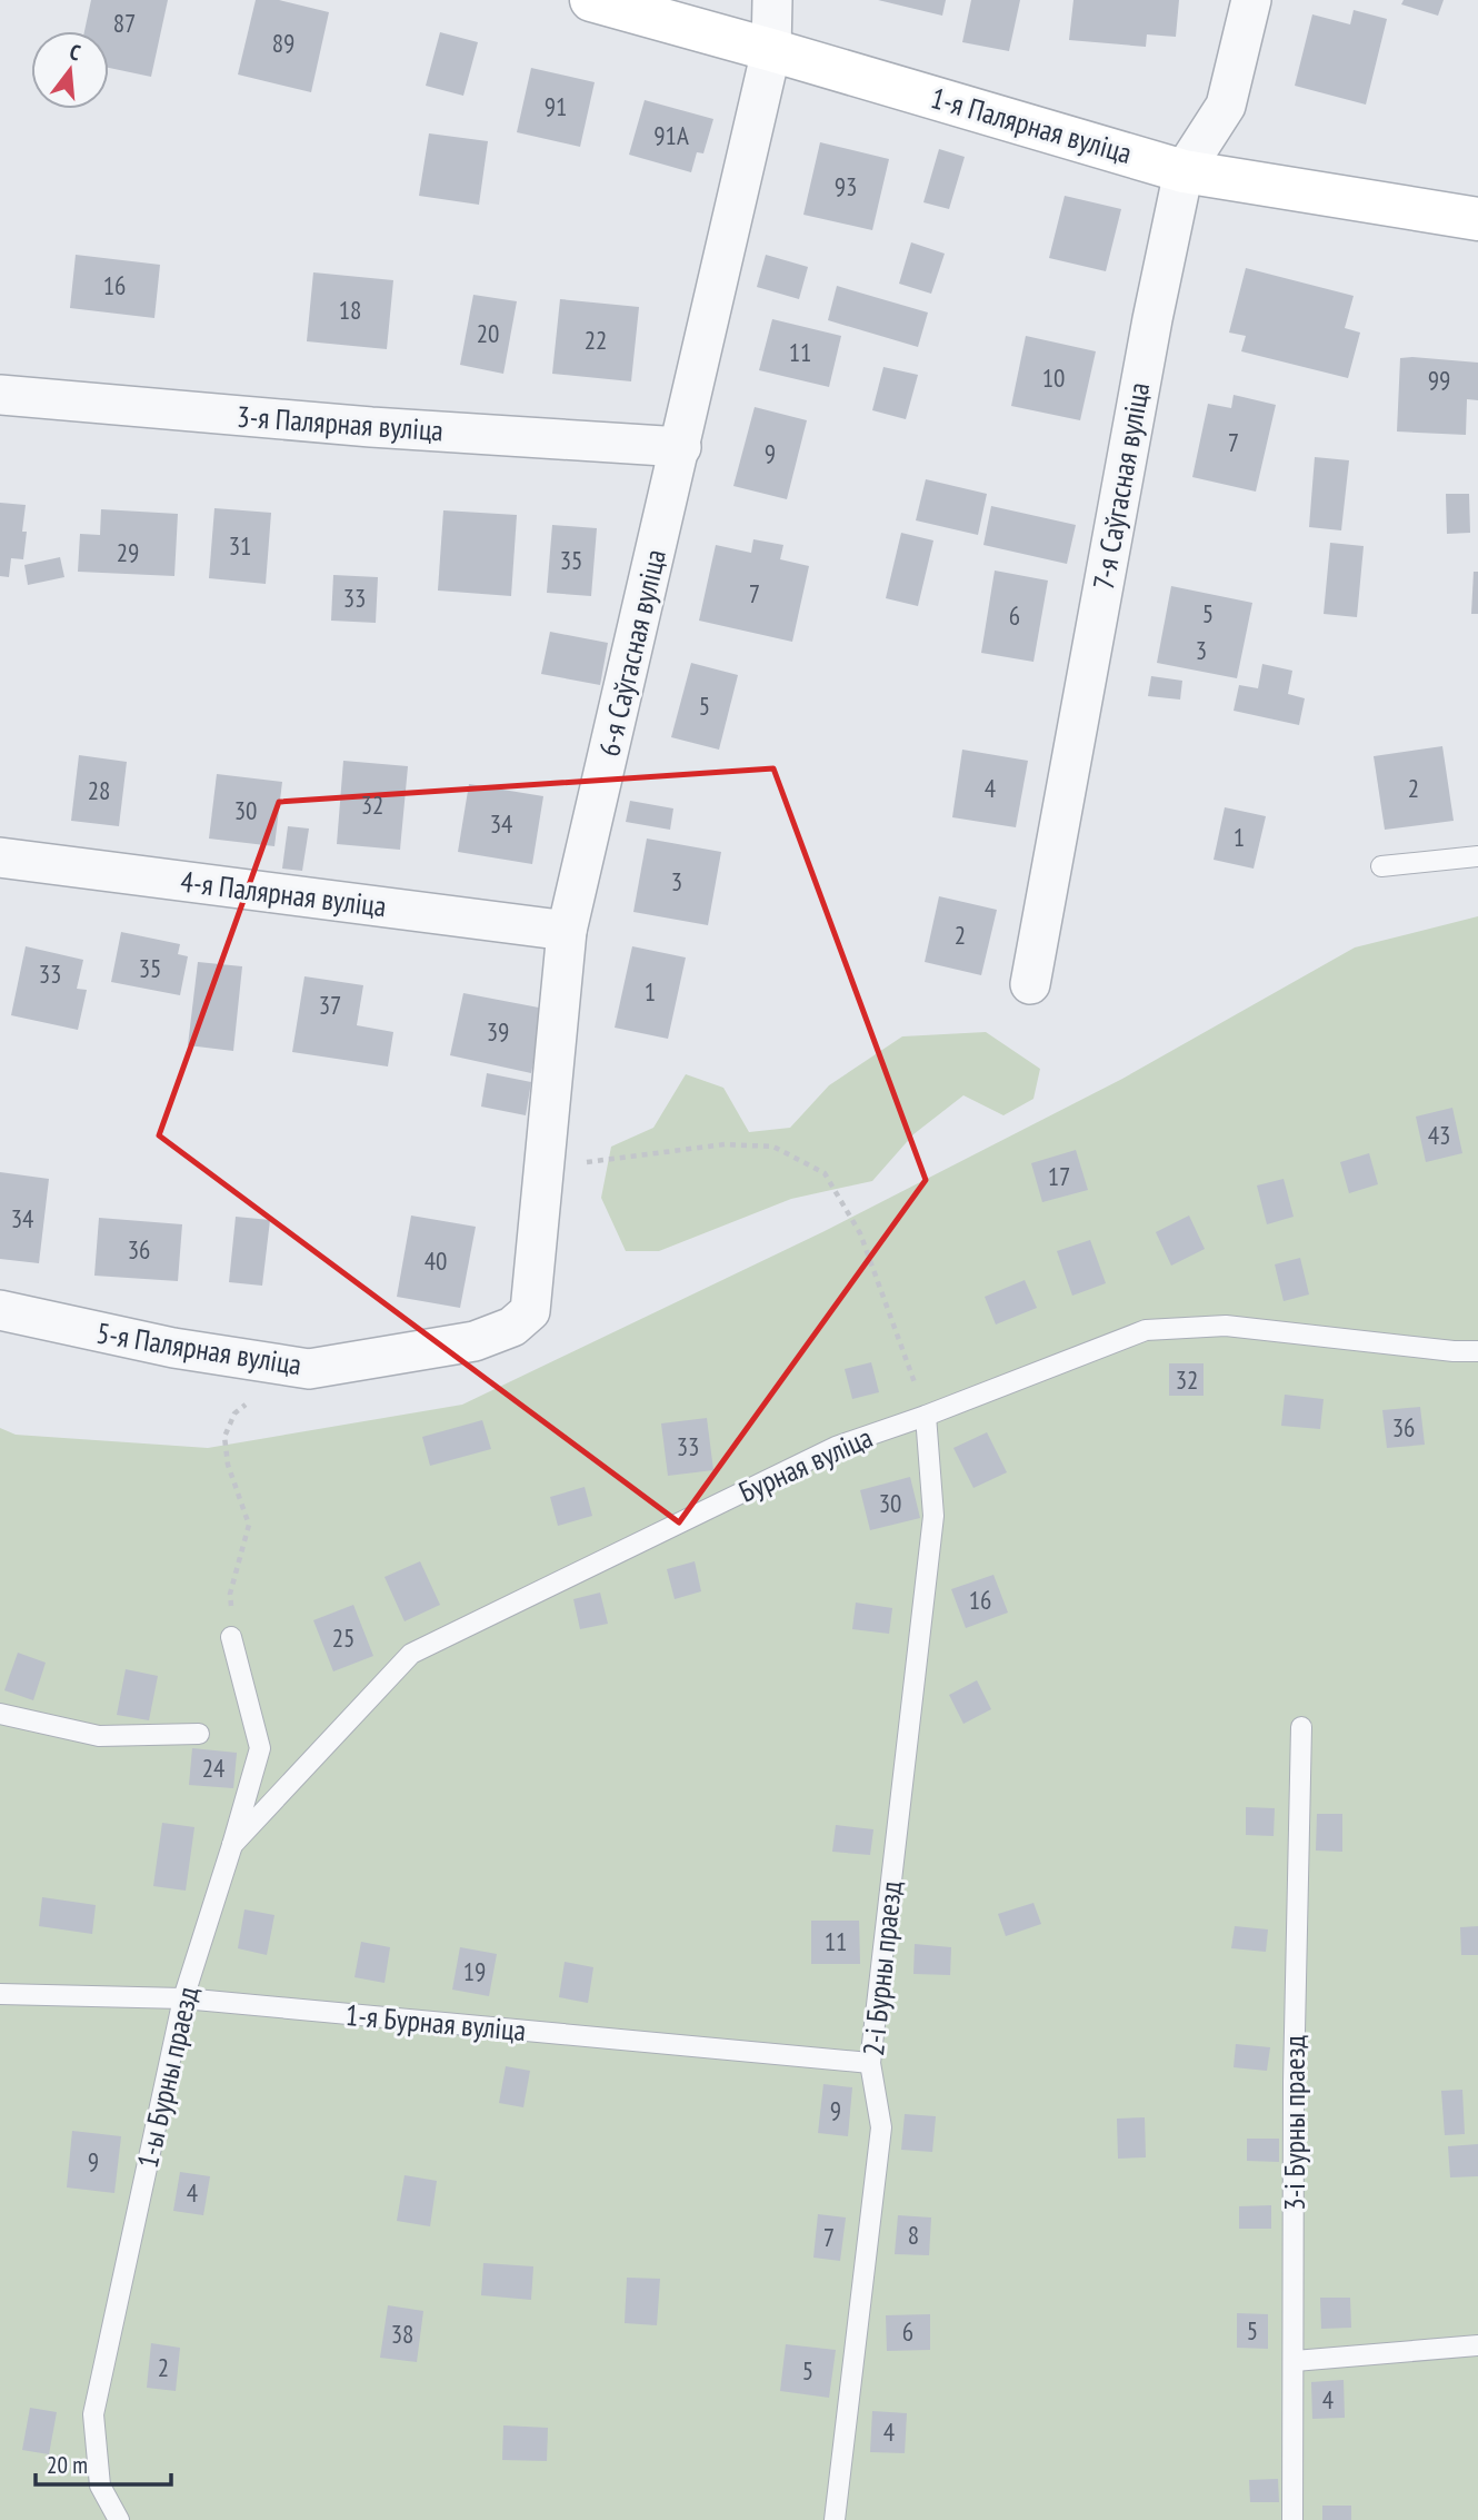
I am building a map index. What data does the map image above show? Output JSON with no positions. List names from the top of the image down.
{
  "streets": {
    "street": [
      "1-я Палярная вуліца",
      "3-я Палярная вуліца",
      "7-я Саўгасная вуліца",
      "6-я Саўгасная вуліца",
      "4-я Палярная вуліца",
      "5-я Палярная вуліца"
    ],
    "lane": [
      "Бурная вуліца",
      "2-і Бурны праезд",
      "1-я Бурная вуліца",
      "1-ы Бурны праезд",
      "3-і Бурны праезд"
    ]
  },
  "crossings": [
    ["1-я Палярная вуліца", "7-я Саўгасная вуліца"],
    ["1-я Палярная вуліца", "6-я Саўгасная вуліца"],
    ["3-я Палярная вуліца", "6-я Саўгасная вуліца"],
    ["6-я Саўгасная вуліца", "4-я Палярная вуліца"],
    ["6-я Саўгасная вуліца", "5-я Палярная вуліца"],
    ["Бурная вуліца", "2-і Бурны праезд"],
    ["Бурная вуліца", "1-ы Бурны праезд"],
    ["2-і Бурны праезд", "1-я Бурная вуліца"],
    ["1-я Бурная вуліца", "1-ы Бурны праезд"]
  ],
  "house_numbers": [
    "87",
    "89",
    "91",
    "91А",
    "93",
    "16",
    "18",
    "20",
    "22",
    "11",
    "10",
    "99",
    "7",
    "9",
    "31",
    "29",
    "35",
    "7",
    "33",
    "5",
    "6",
    "3",
    "5",
    "4",
    "2",
    "28",
    "32",
    "30",
    "34",
    "1",
    "3",
    "2",
    "35",
    "33",
    "1",
    "37",
    "39",
    "43",
    "17",
    "34",
    "36",
    "40",
    "32",
    "36",
    "33",
    "30",
    "16",
    "25",
    "24",
    "11",
    "19",
    "9",
    "9",
    "4",
    "8",
    "7",
    "5",
    "6",
    "38",
    "2",
    "5",
    "4",
    "4"
  ],
  "scale_bar": "20 m",
  "north": "top"
}
